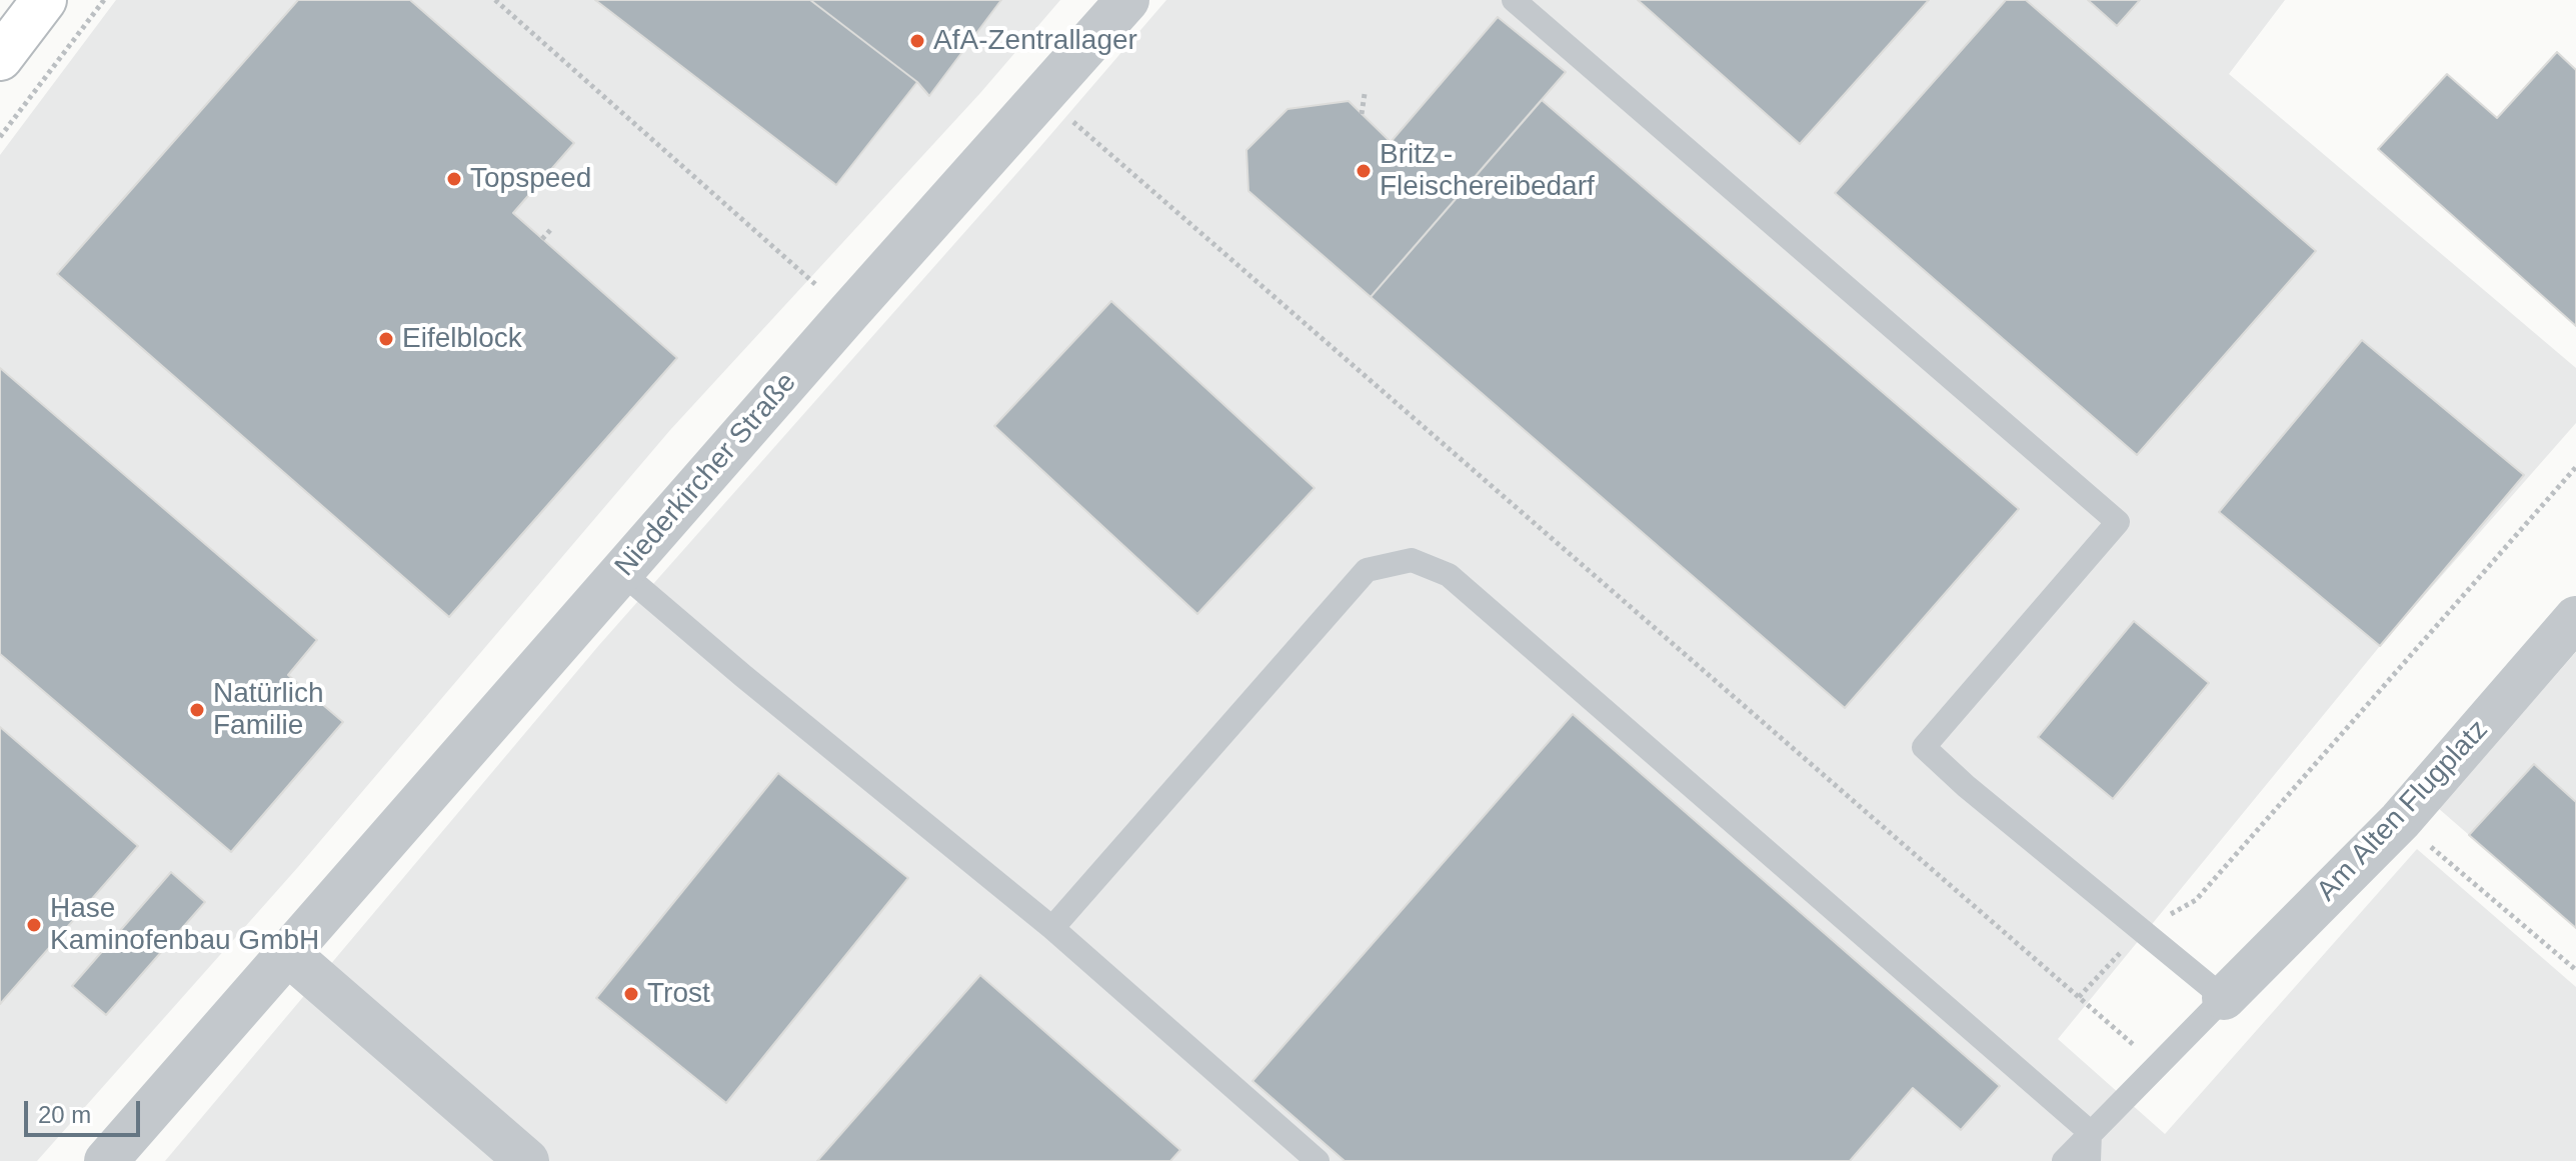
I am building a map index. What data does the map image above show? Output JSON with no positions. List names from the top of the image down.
{
  "streets": {
    "street": ["Niederkircher Straße", "Am Alten Flugplatz"]
  },
  "places": [
    "AfA-Zentrallager",
    "Britz - Fleischereibedarf",
    "Topspeed",
    "Eifelblock",
    "Natürlich Familie",
    "Hase Kaminofenbau GmbH",
    "Trost"
  ],
  "scale_bar": "20 m"
}
